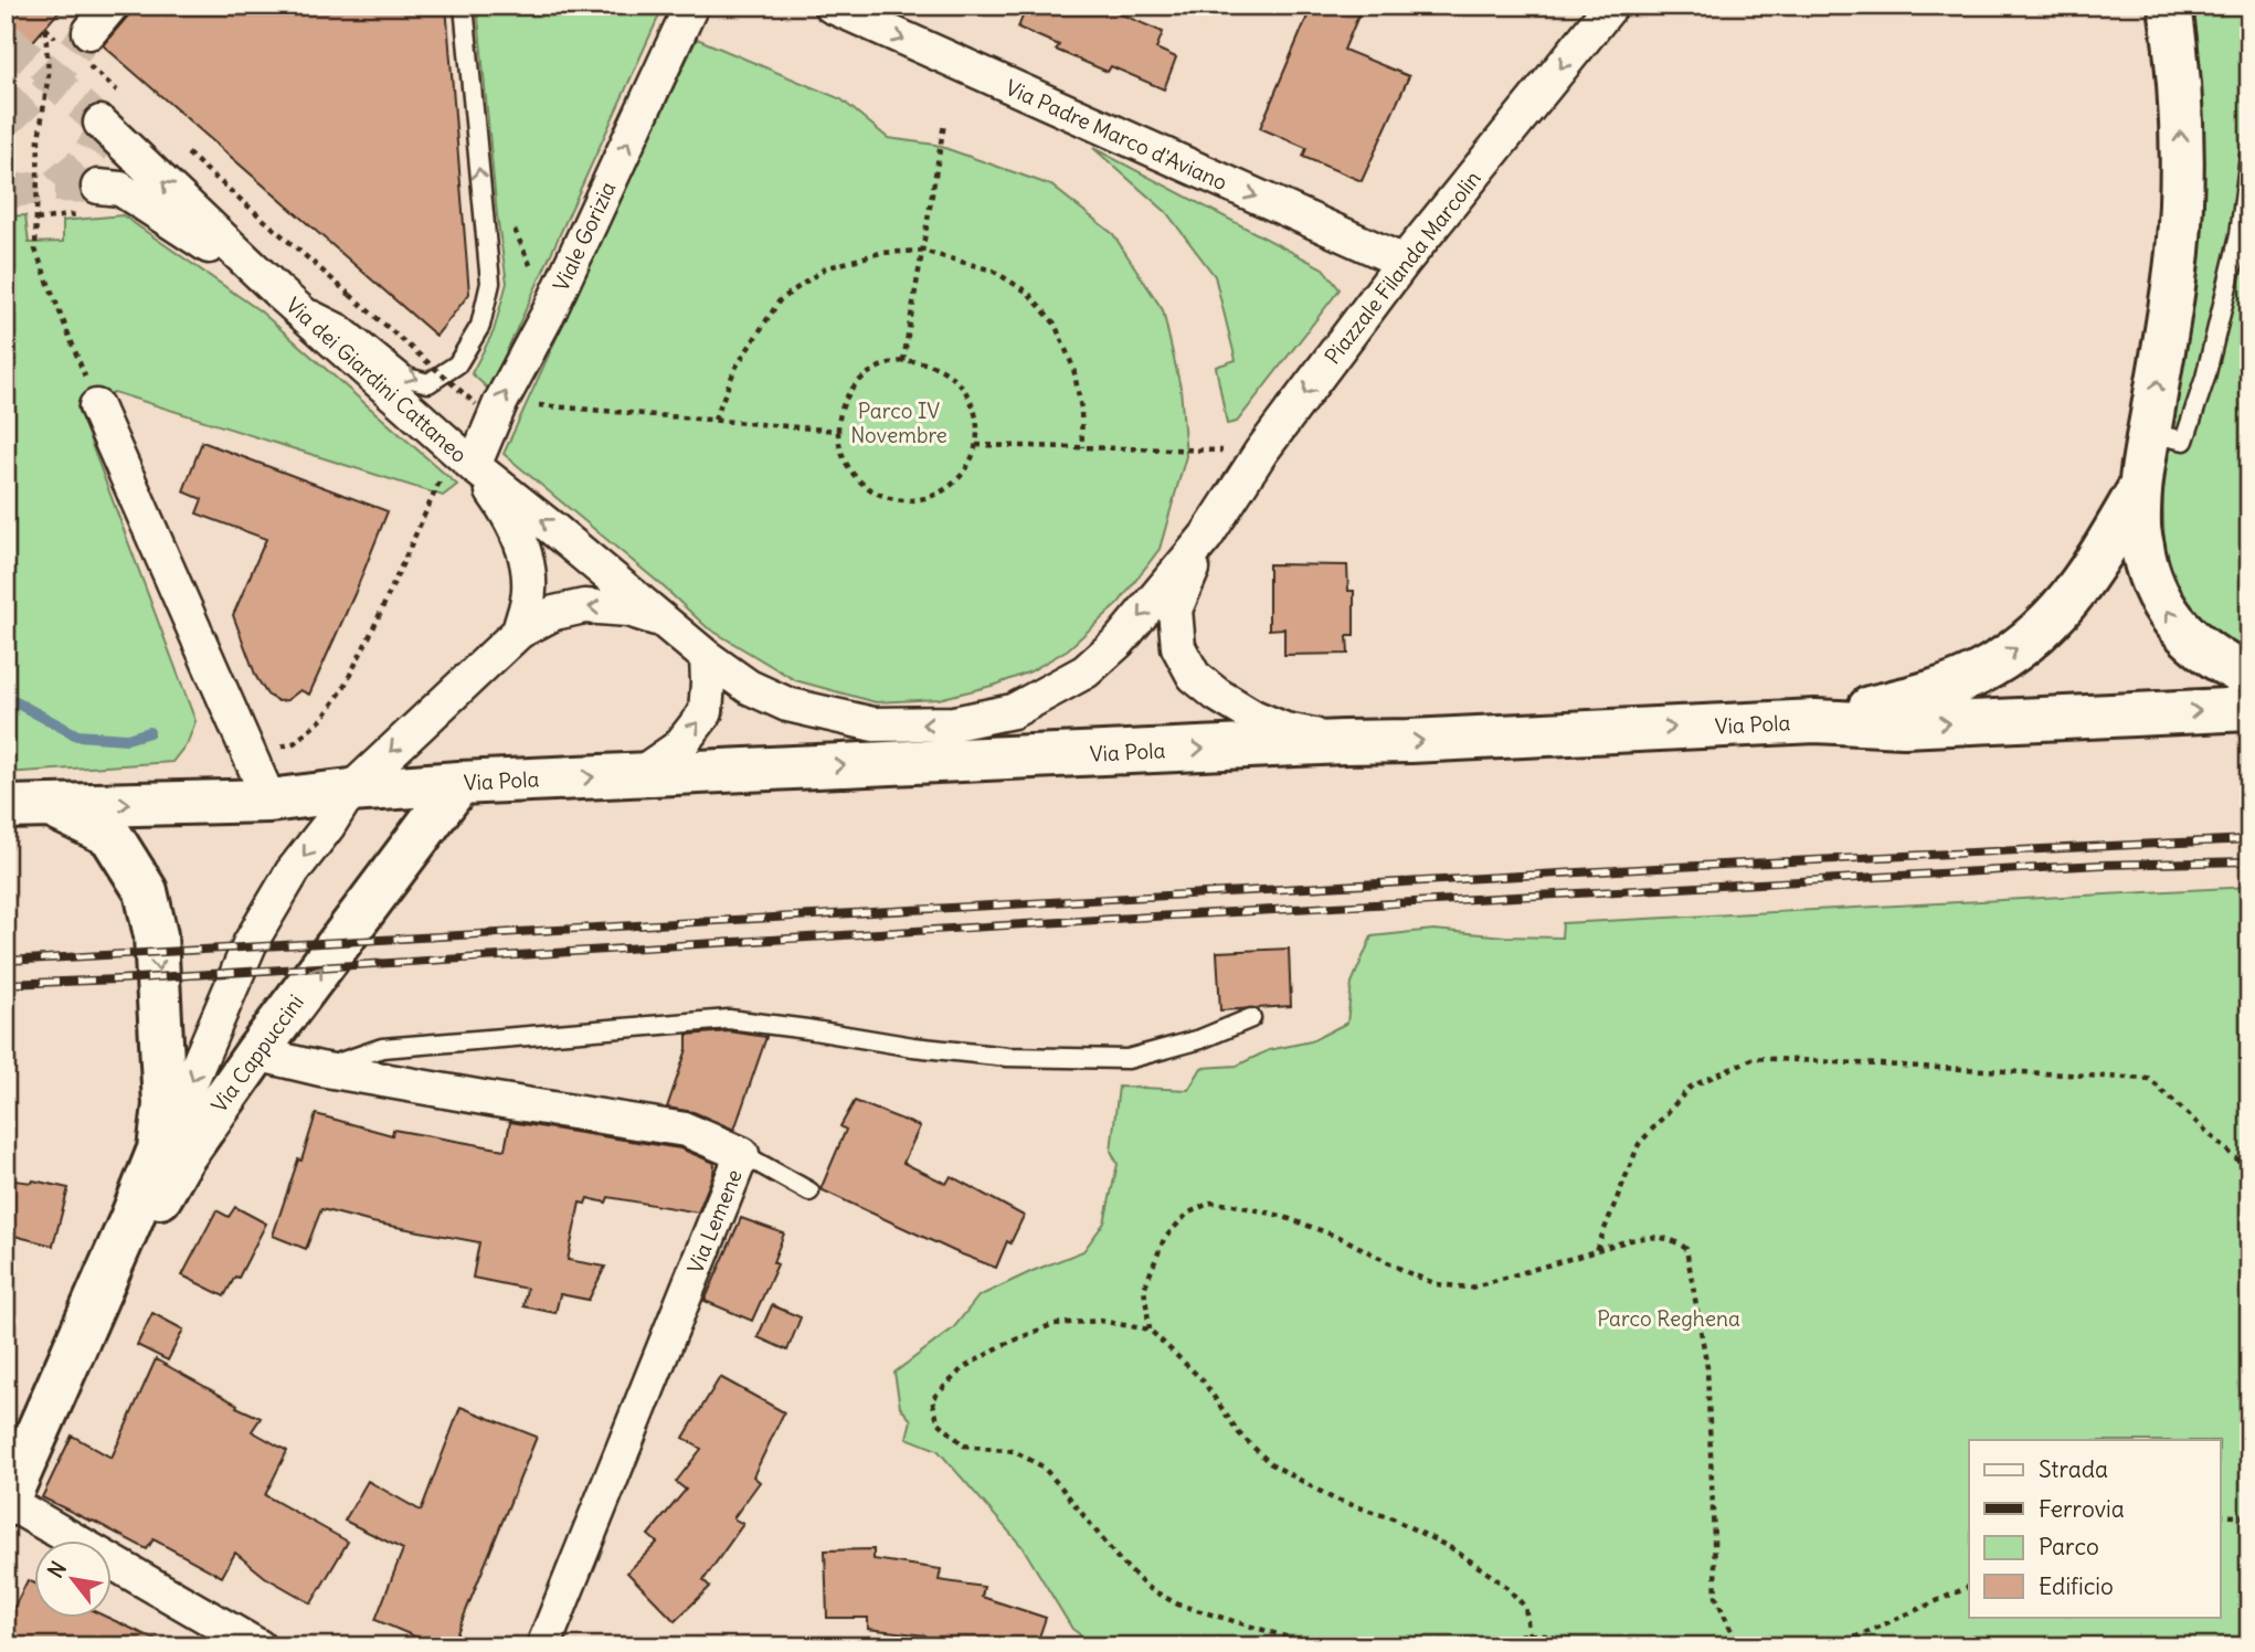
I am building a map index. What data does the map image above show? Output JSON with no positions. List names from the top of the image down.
{
  "streets": {
    "main road": ["Via Pola", "Via Cappuccini"],
    "street": [
      "Via Padre Marco d'Aviano",
      "Viale Gorizia",
      "Piazzale Filanda Marcolin",
      "Via dei Giardini Cattaneo",
      "Via Lemene"
    ]
  },
  "crossings": [
    ["Via Padre Marco d'Aviano", "Piazzale Filanda Marcolin"],
    ["Viale Gorizia", "Piazzale Filanda Marcolin"],
    ["Viale Gorizia", "Via dei Giardini Cattaneo"],
    ["Piazzale Filanda Marcolin", "Via dei Giardini Cattaneo"],
    ["Piazzale Filanda Marcolin", "Via Pola"],
    ["Piazzale Filanda Marcolin", "Via Cappuccini"],
    ["Via Pola", "Via Cappuccini"],
    ["Via Cappuccini", "Via Lemene"]
  ],
  "one_way": ["Via Padre Marco d'Aviano", "Viale Gorizia", "Via Pola"],
  "parks": ["Parco IV Novembre", "Parco Reghena"],
  "legend": [
    "Strada",
    "Ferrovia",
    "Parco",
    "Edificio"
  ],
  "north": "top left"
}
